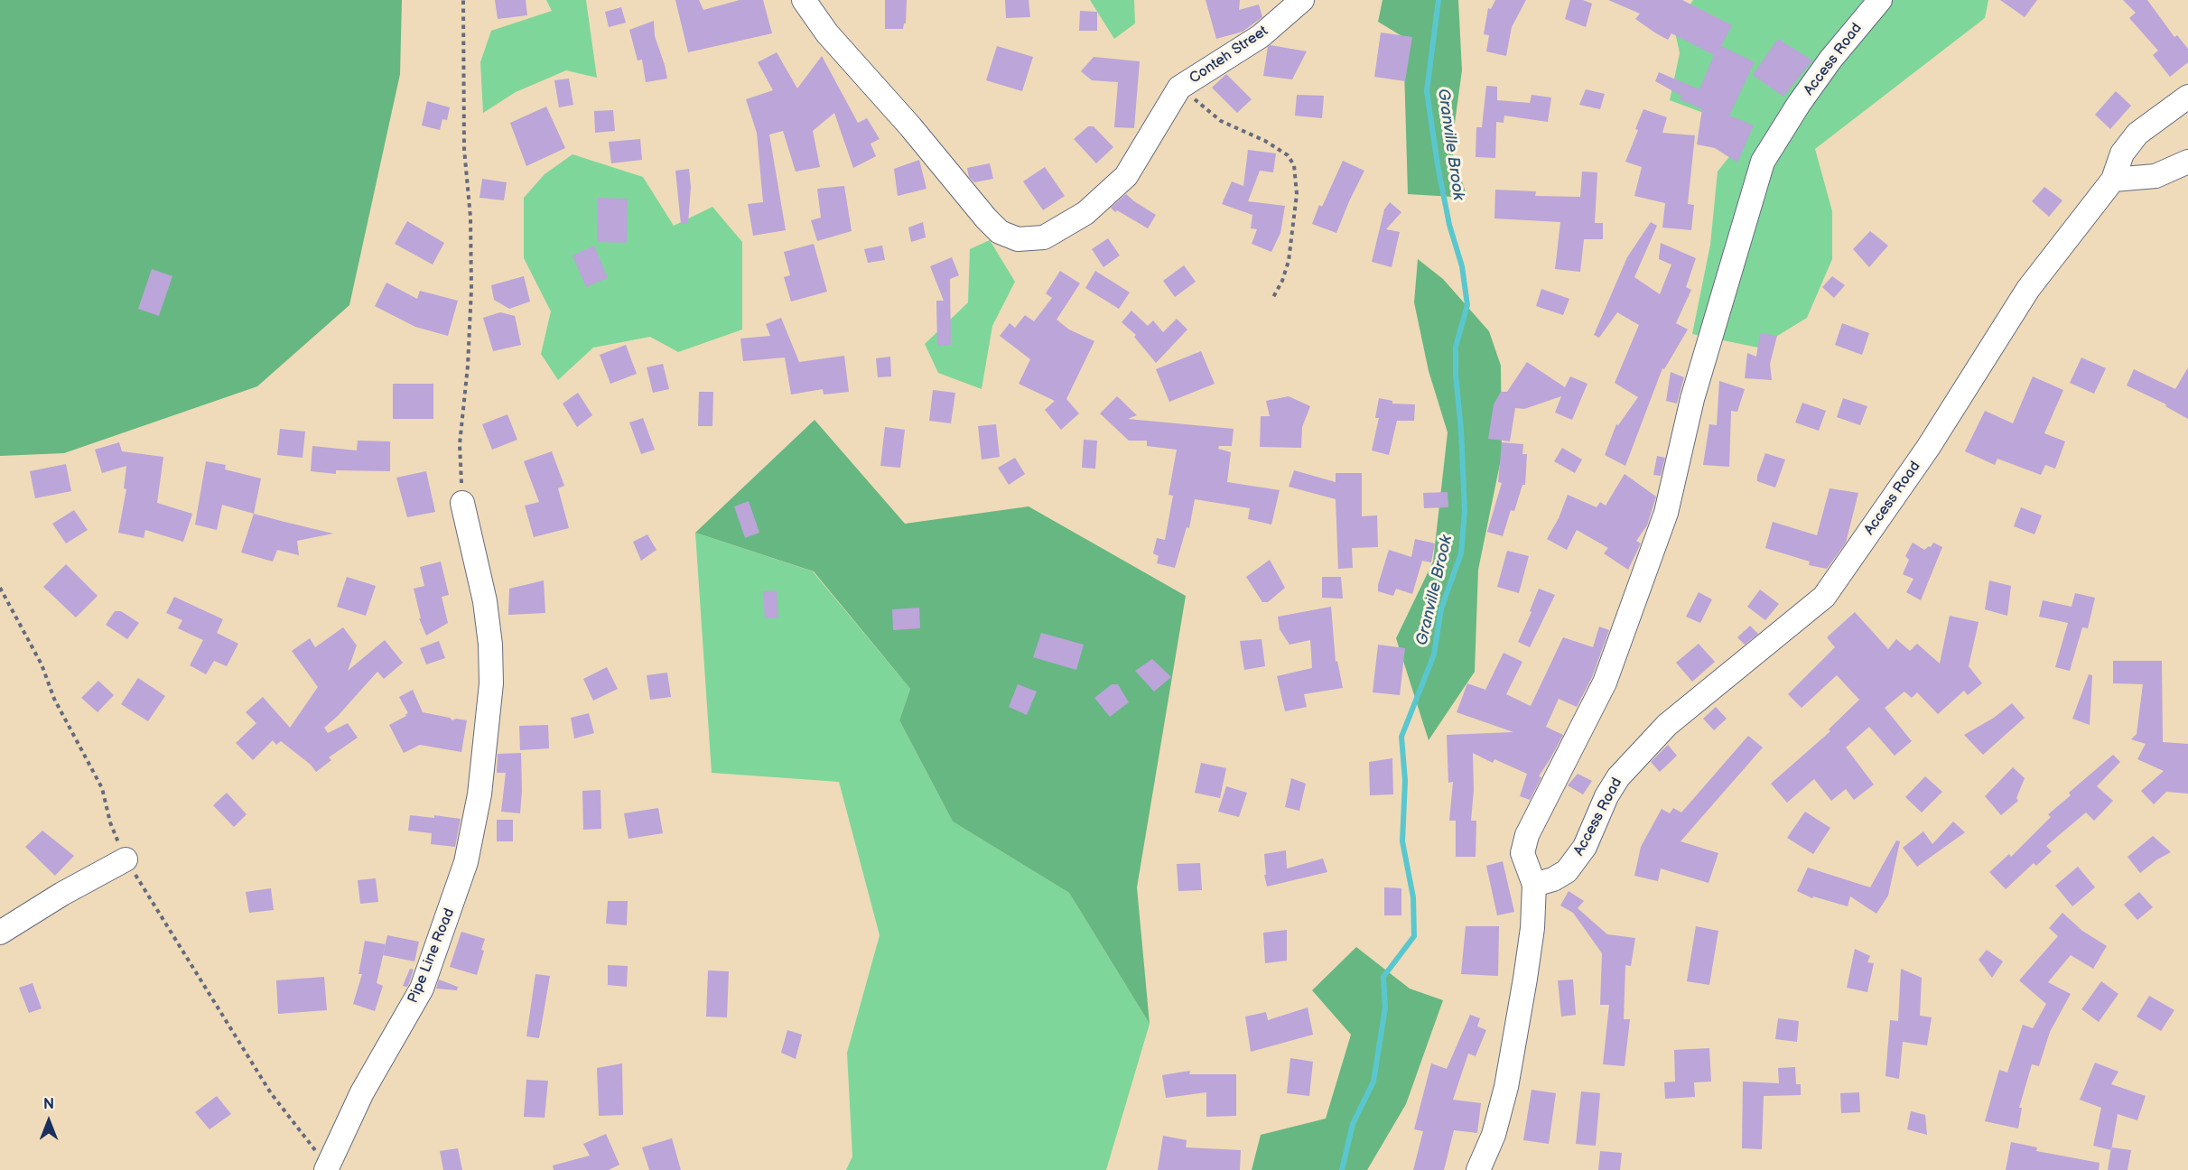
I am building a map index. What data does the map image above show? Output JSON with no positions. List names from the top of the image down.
{
  "streets": {
    "street": ["Conteh Street", "Access Road", "Pipe Line Road"]
  },
  "water": ["Granville Brook"],
  "north": "top"
}
